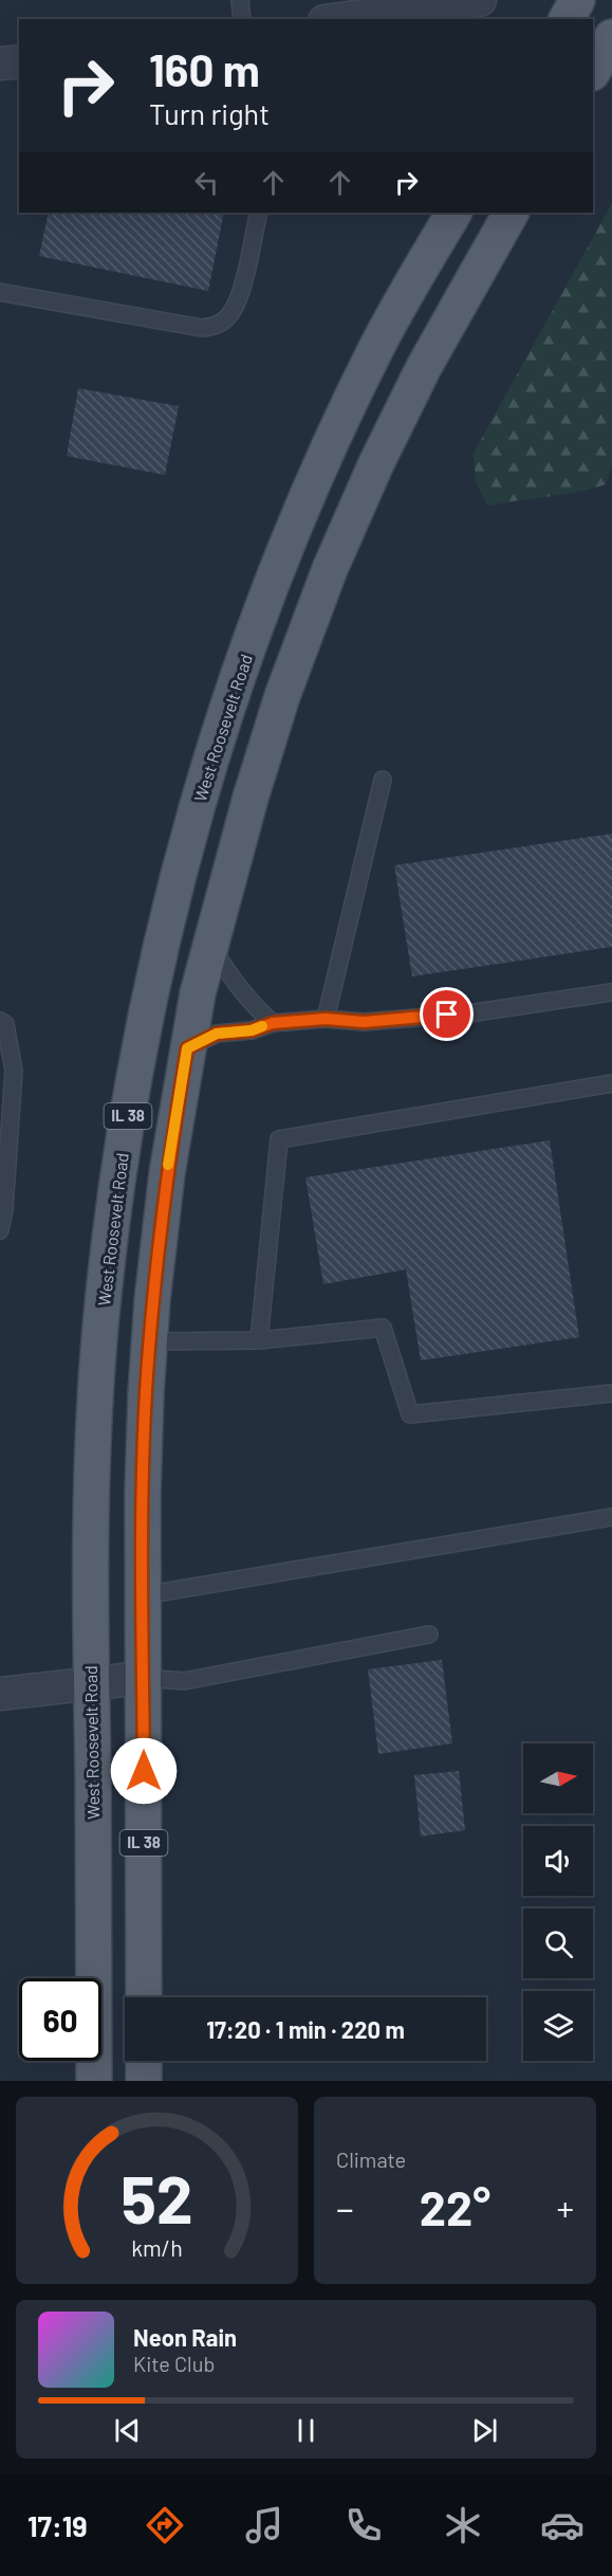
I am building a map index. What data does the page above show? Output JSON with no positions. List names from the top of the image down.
{
  "streets": {
    "main road": ["West Roosevelt Road", "IL 38"]
  },
  "north": "right",
  "page": {
    "turn": ["160 m", "Turn right"],
    "limit": "60",
    "trip": "17:20 · 1 min · 220 m",
    "tile": "Climate",
    "heat": ["−", "22°", "+"],
    "song": ["Neon Rain", "Kite Club"],
    "tabs": "17:19",
    "gauge": ["52", "km/h"]
  }
}
